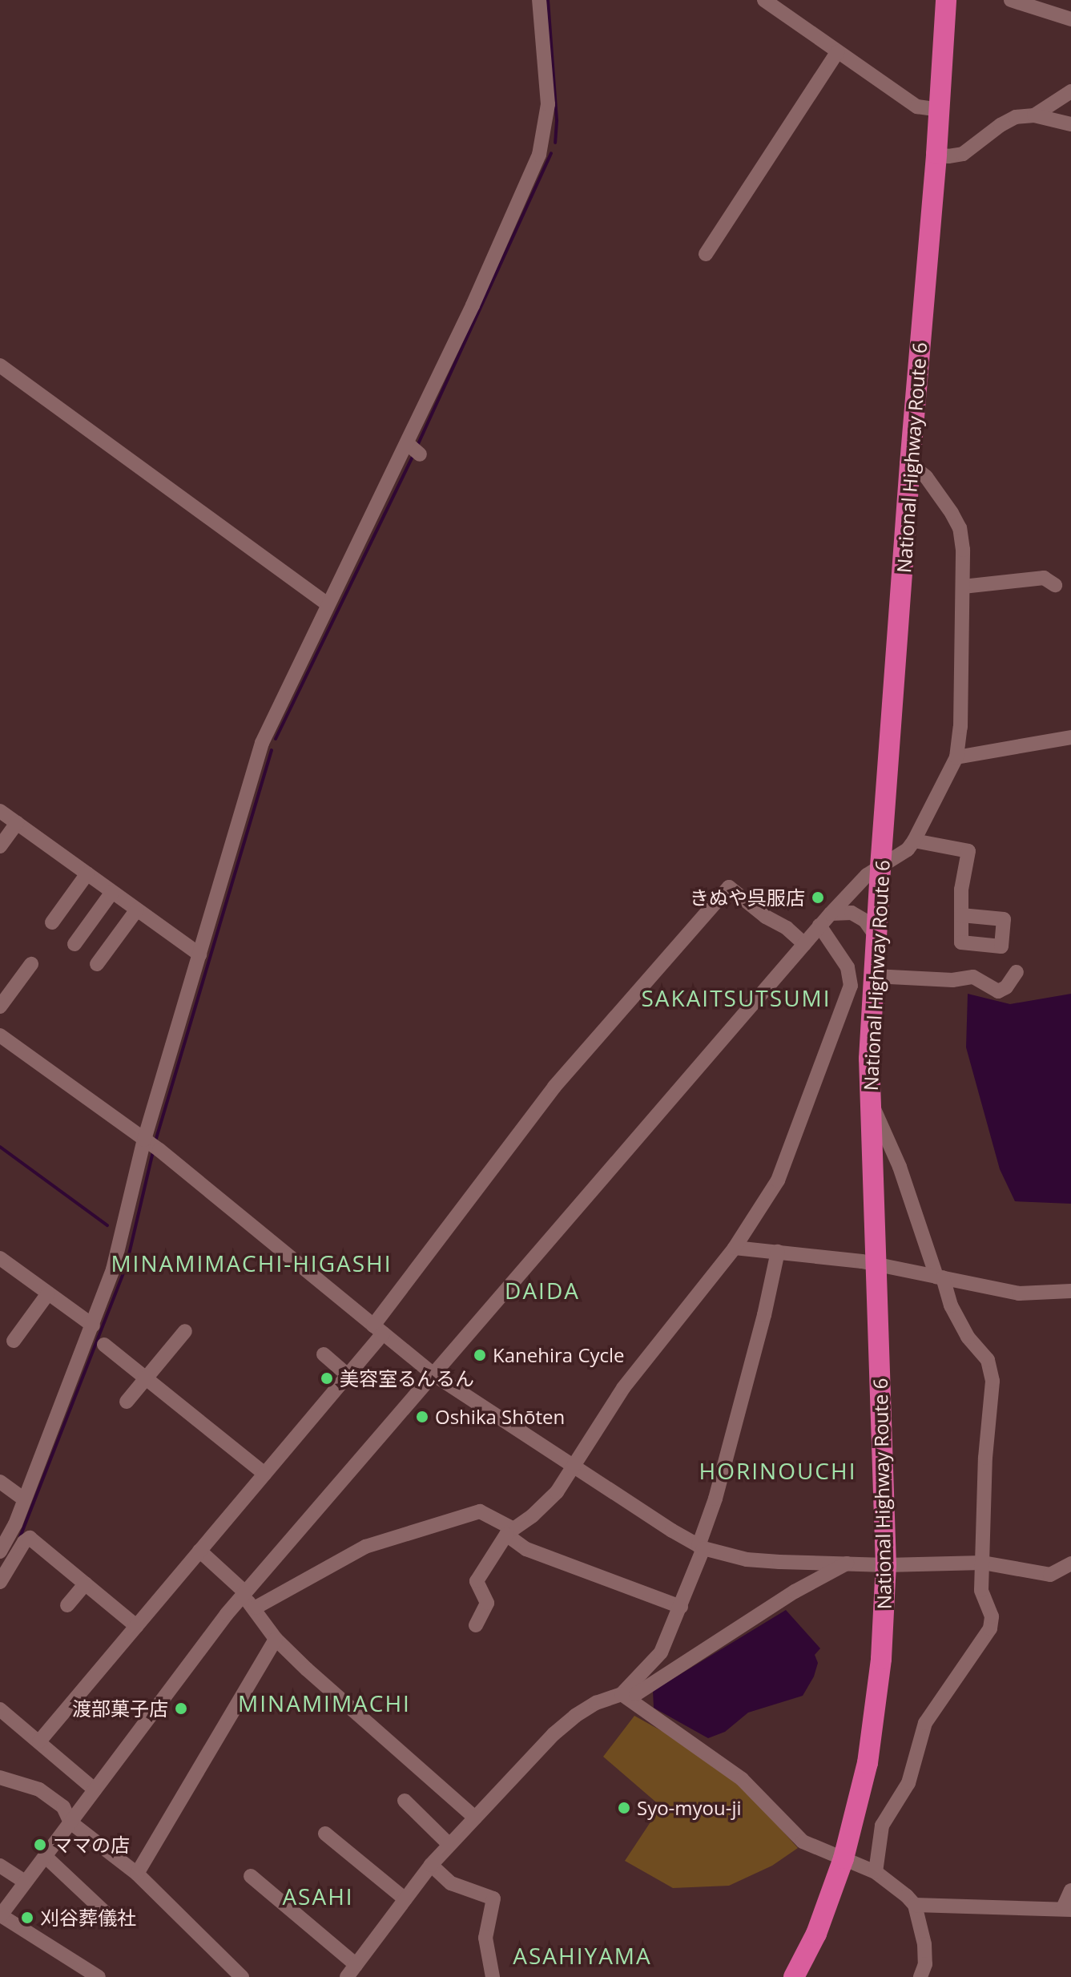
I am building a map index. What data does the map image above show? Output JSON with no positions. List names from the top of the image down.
{
  "streets": {
    "highway": ["National Highway Route 6"]
  },
  "districts": [
    "SAKAITSUTSUMI",
    "MINAMIMACHI-HIGASHI",
    "DAIDA",
    "HORINOUCHI",
    "MINAMIMACHI",
    "ASAHI",
    "ASAHIYAMA"
  ],
  "places": [
    "きぬや呉服店",
    "Kanehira Cycle",
    "美容室るんるん",
    "Oshika Shōten",
    "渡部菓子店",
    "Syo-myou-ji",
    "ママの店",
    "刈谷葬儀社"
  ]
}
